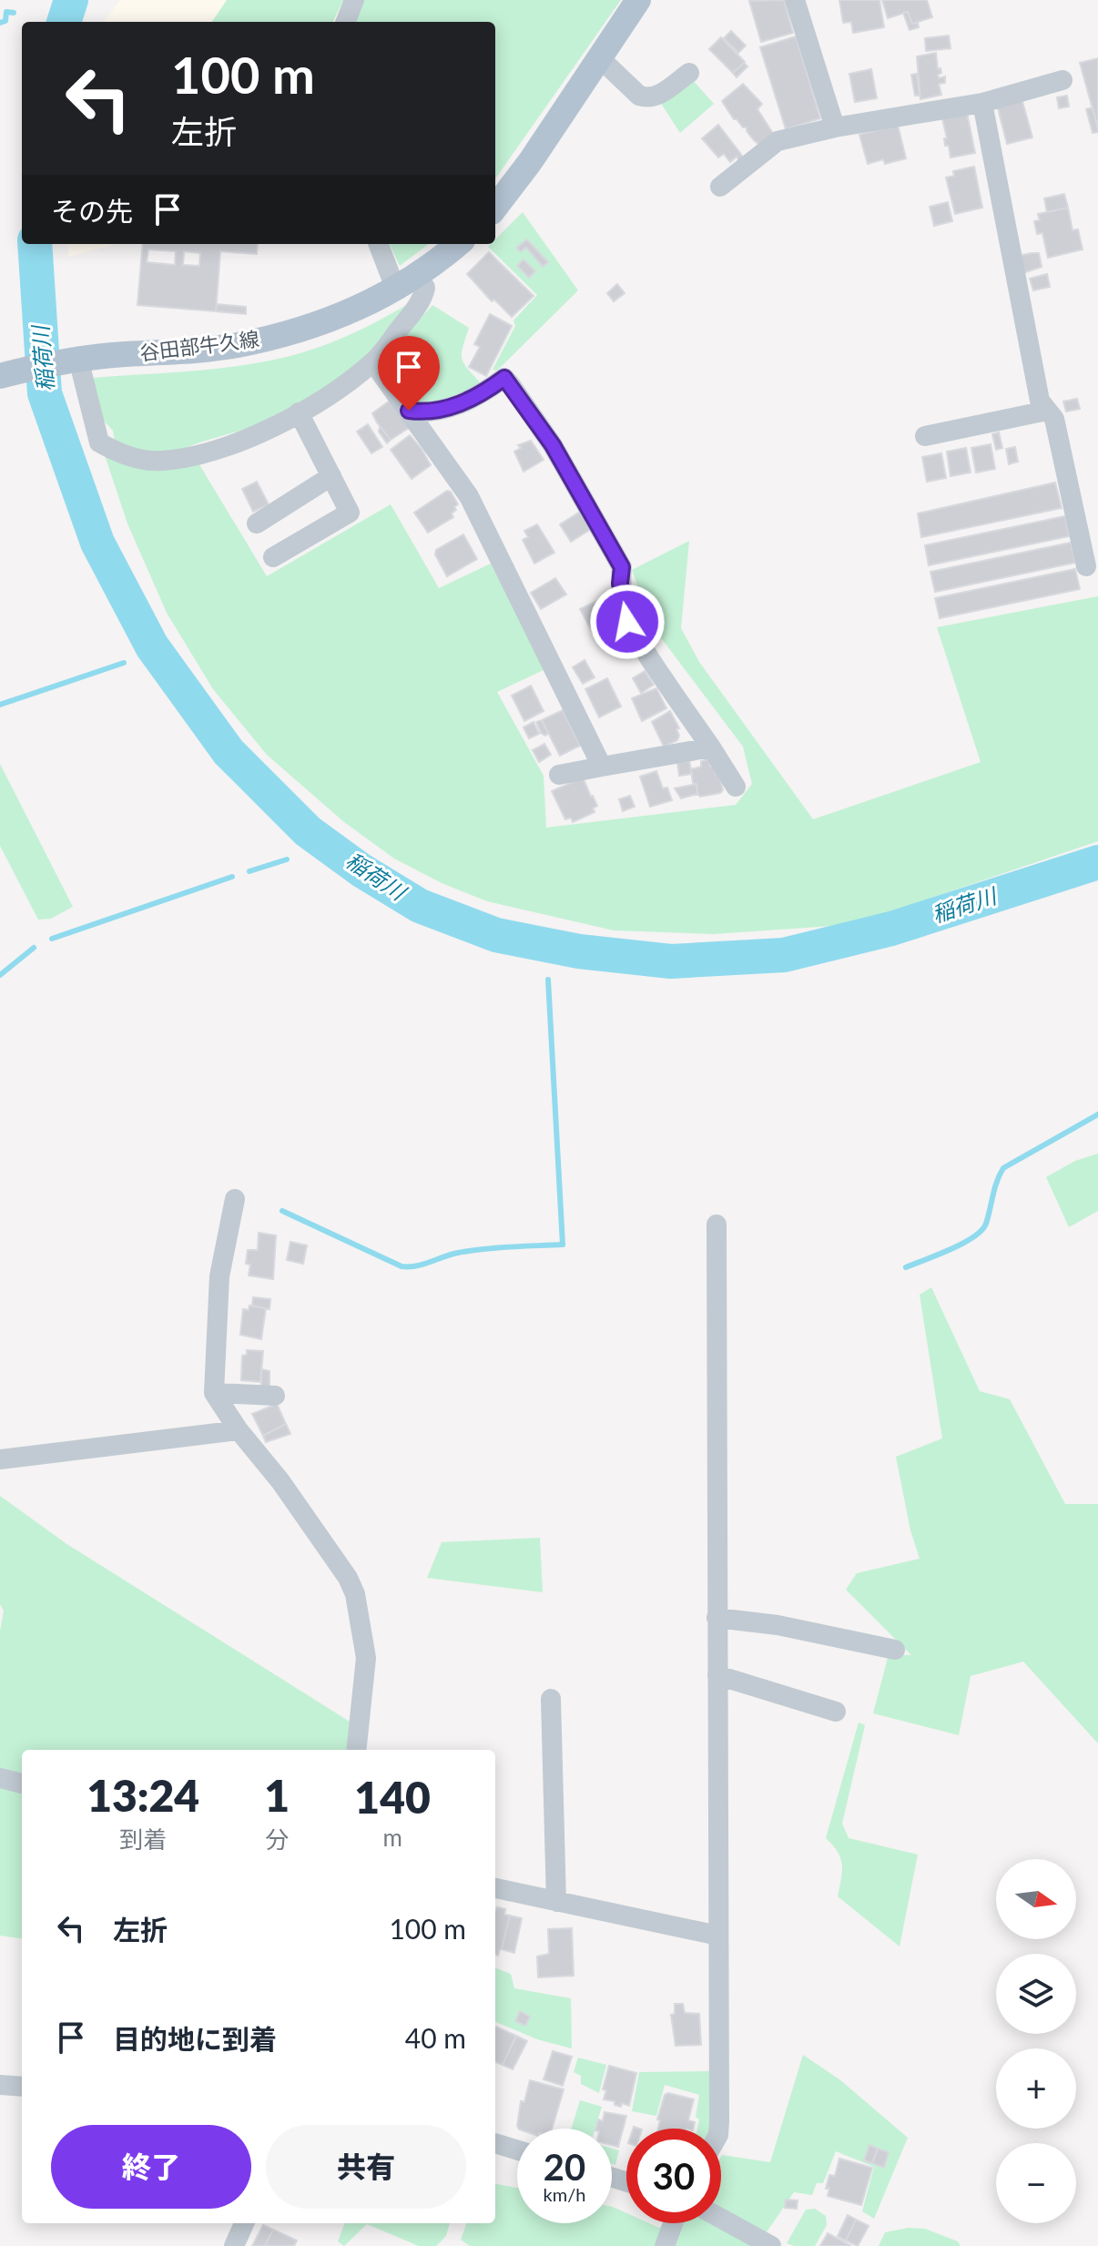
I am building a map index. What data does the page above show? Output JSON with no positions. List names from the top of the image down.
{
  "streets": {
    "main road": ["谷田部牛久線"]
  },
  "water": ["稲荷川"],
  "north": "right",
  "page": {
    "turn": ["100 m", "左折"],
    "then": "その先",
    "eta": [
      "13:24",
      "到着",
      "1",
      "分",
      "140",
      "m"
    ],
    "map_buttons": ["+", "−"],
    "list": [
      {
        "name": "左折",
        "value": "100 m"
      },
      {
        "name": "目的地に到着",
        "value": "40 m"
      }
    ],
    "buttons": ["終了", "共有"],
    "speed": "20 km/h",
    "limit": "30"
  }
}
